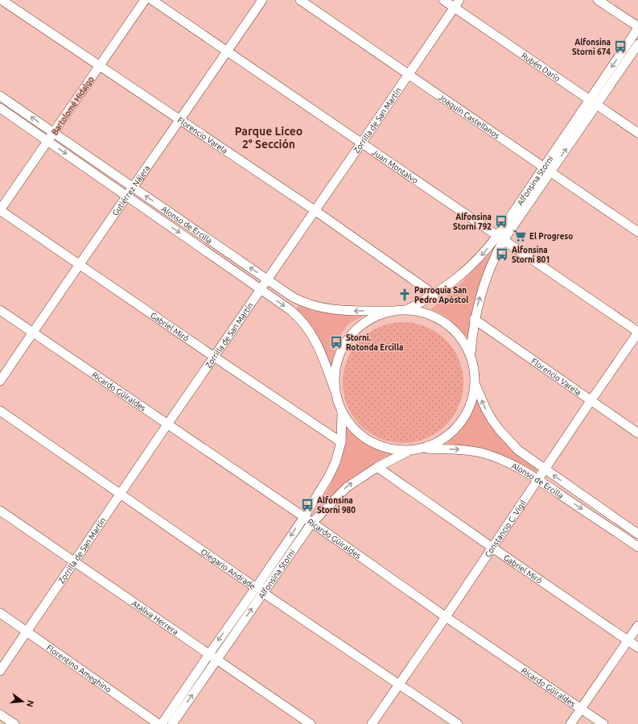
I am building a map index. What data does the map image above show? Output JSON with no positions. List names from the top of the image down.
{
  "streets": {
    "street": [
      "Rubén Darío",
      "Bartolomé Hidalgo",
      "Joaquín Castellanos",
      "Zorrilla de San Martín",
      "Florencio Varela",
      "Juan Montalvo",
      "Alfonsina Storni",
      "Gutiérrez Nájera",
      "Alonso de Ercilla",
      "Gabriel Miró",
      "Ricardo Güiraldes",
      "Constancio C. Vigil",
      "Olegario Andrade",
      "Ataliva Herrera",
      "Florentino Ameghino"
    ]
  },
  "crossings": [
    ["Rubén Darío", "Zorrilla de San Martín"],
    ["Rubén Darío", "Alfonsina Storni"],
    ["Bartolomé Hidalgo", "Florencio Varela"],
    ["Bartolomé Hidalgo", "Alonso de Ercilla"],
    ["Bartolomé Hidalgo", "Gabriel Miró"],
    ["Joaquín Castellanos", "Zorrilla de San Martín"],
    ["Joaquín Castellanos", "Alfonsina Storni"],
    ["Zorrilla de San Martín", "Florencio Varela"],
    ["Zorrilla de San Martín", "Juan Montalvo"],
    ["Zorrilla de San Martín", "Alonso de Ercilla"],
    ["Zorrilla de San Martín", "Gabriel Miró"],
    ["Zorrilla de San Martín", "Ricardo Güiraldes"],
    ["Zorrilla de San Martín", "Olegario Andrade"],
    ["Zorrilla de San Martín", "Ataliva Herrera"],
    ["Zorrilla de San Martín", "Florentino Ameghino"],
    ["Florencio Varela", "Alfonsina Storni"],
    ["Florencio Varela", "Gutiérrez Nájera"],
    ["Florencio Varela", "Constancio C. Vigil"],
    ["Juan Montalvo", "Alfonsina Storni"],
    ["Juan Montalvo", "Gutiérrez Nájera"],
    ["Juan Montalvo", "Constancio C. Vigil"],
    ["Alfonsina Storni", "Gabriel Miró"],
    ["Alfonsina Storni", "Ricardo Güiraldes"],
    ["Alfonsina Storni", "Olegario Andrade"],
    ["Alfonsina Storni", "Ataliva Herrera"],
    ["Gutiérrez Nájera", "Alonso de Ercilla"],
    ["Gutiérrez Nájera", "Gabriel Miró"],
    ["Gutiérrez Nájera", "Ricardo Güiraldes"],
    ["Alonso de Ercilla", "Constancio C. Vigil"],
    ["Gabriel Miró", "Constancio C. Vigil"],
    ["Ricardo Güiraldes", "Constancio C. Vigil"],
    ["Constancio C. Vigil", "Olegario Andrade"]
  ],
  "districts": ["Parque Liceo 2° Sección"],
  "places": {
    "bus stop": [
      "Alfonsina Storni 674",
      "Alfonsina Storni 792",
      "Alfonsina Storni 801",
      "Storni. Rotonda Ercilla",
      "Alfonsina Storni 980"
    ],
    "supermarket": ["El Progreso"],
    "church": ["Parroquia San Pedro Apóstol"]
  },
  "north": "right"
}
